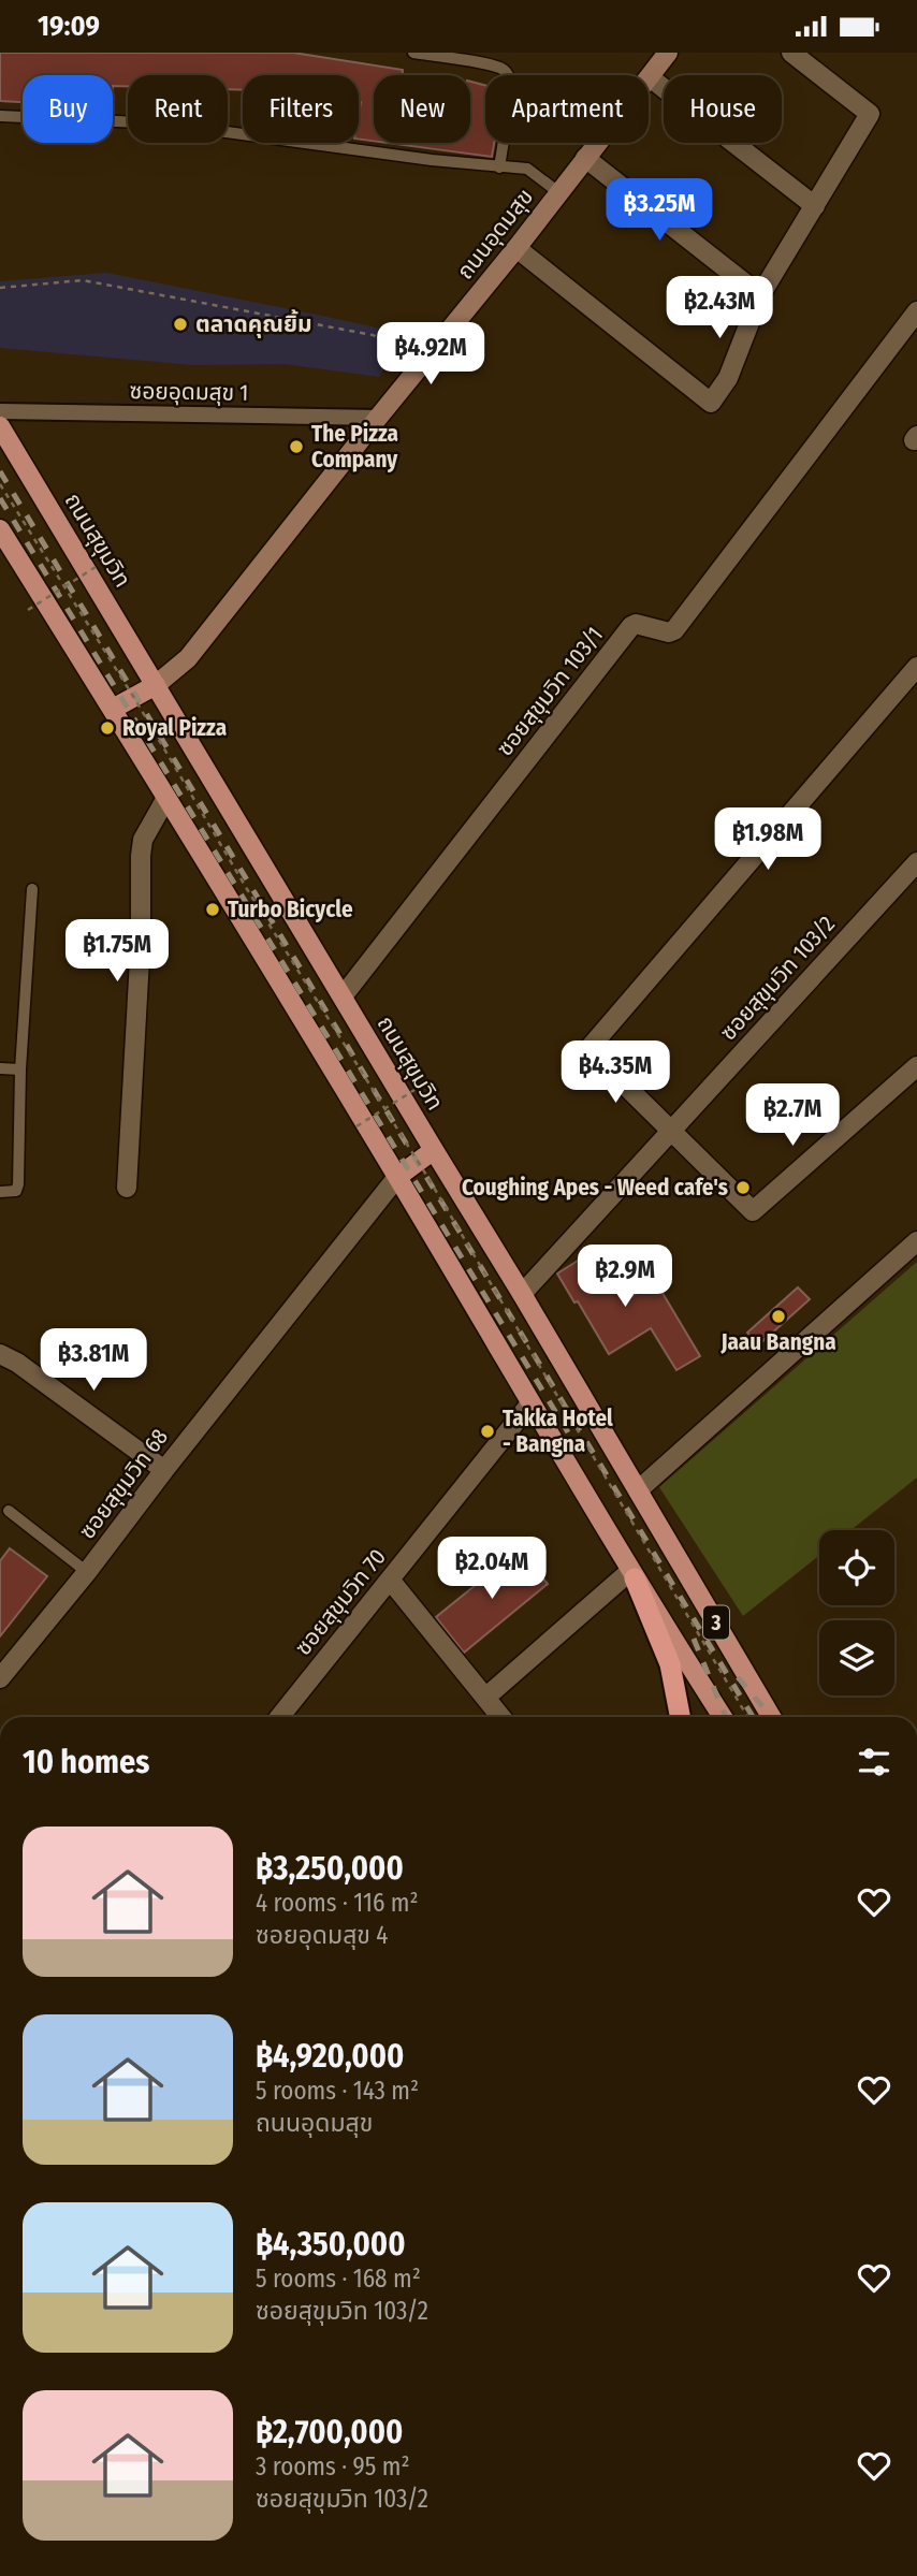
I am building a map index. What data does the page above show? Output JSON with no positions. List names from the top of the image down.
{
  "streets": {
    "main road": ["ถนนอุดมสุข", "ถนนสุขุมวิท", "3"],
    "street": [
      "ซอยอุดมสุข 1",
      "ซอยสุขุมวิท 103/1",
      "ซอยสุขุมวิท 103/2",
      "ซอยสุขุมวิท 68",
      "ซอยสุขุมวิท 70"
    ]
  },
  "crossings": [
    ["ถนนอุดมสุข", "ซอยอุดมสุข 1"],
    ["ถนนอุดมสุข", "ถนนสุขุมวิท"],
    ["ถนนสุขุมวิท", "ซอยสุขุมวิท 103/1"],
    ["ถนนสุขุมวิท", "ซอยสุขุมวิท 103/2"],
    ["ซอยสุขุมวิท 70", "3"]
  ],
  "places": [
    "ตลาดคุณยิ้ม",
    "The Pizza Company",
    "Royal Pizza",
    "Turbo Bicycle",
    "Coughing Apes - Weed cafe's",
    "Jaau Bangna",
    "Takka Hotel - Bangna"
  ],
  "page": {
    "status": "19:09",
    "chip": [
      "Buy",
      "Rent",
      "Filters",
      "New",
      "Apartment",
      "House"
    ],
    "price": [
      "฿3.25M",
      "฿2.43M",
      "฿4.92M",
      "฿1.98M",
      "฿1.75M",
      "฿4.35M",
      "฿2.7M",
      "฿2.9M",
      "฿3.81M",
      "฿2.04M"
    ],
    "heading": "10 homes",
    "list": [
      {
        "name": "฿3,250,000",
        "note": "4 rooms · 116 m² · ซอยอุดมสุข 4"
      },
      {
        "name": "฿4,920,000",
        "note": "5 rooms · 143 m² · ถนนอุดมสุข"
      },
      {
        "name": "฿4,350,000",
        "note": "5 rooms · 168 m² · ซอยสุขุมวิท 103/2"
      },
      {
        "name": "฿2,700,000",
        "note": "3 rooms · 95 m² · ซอยสุขุมวิท 103/2"
      }
    ]
  }
}
